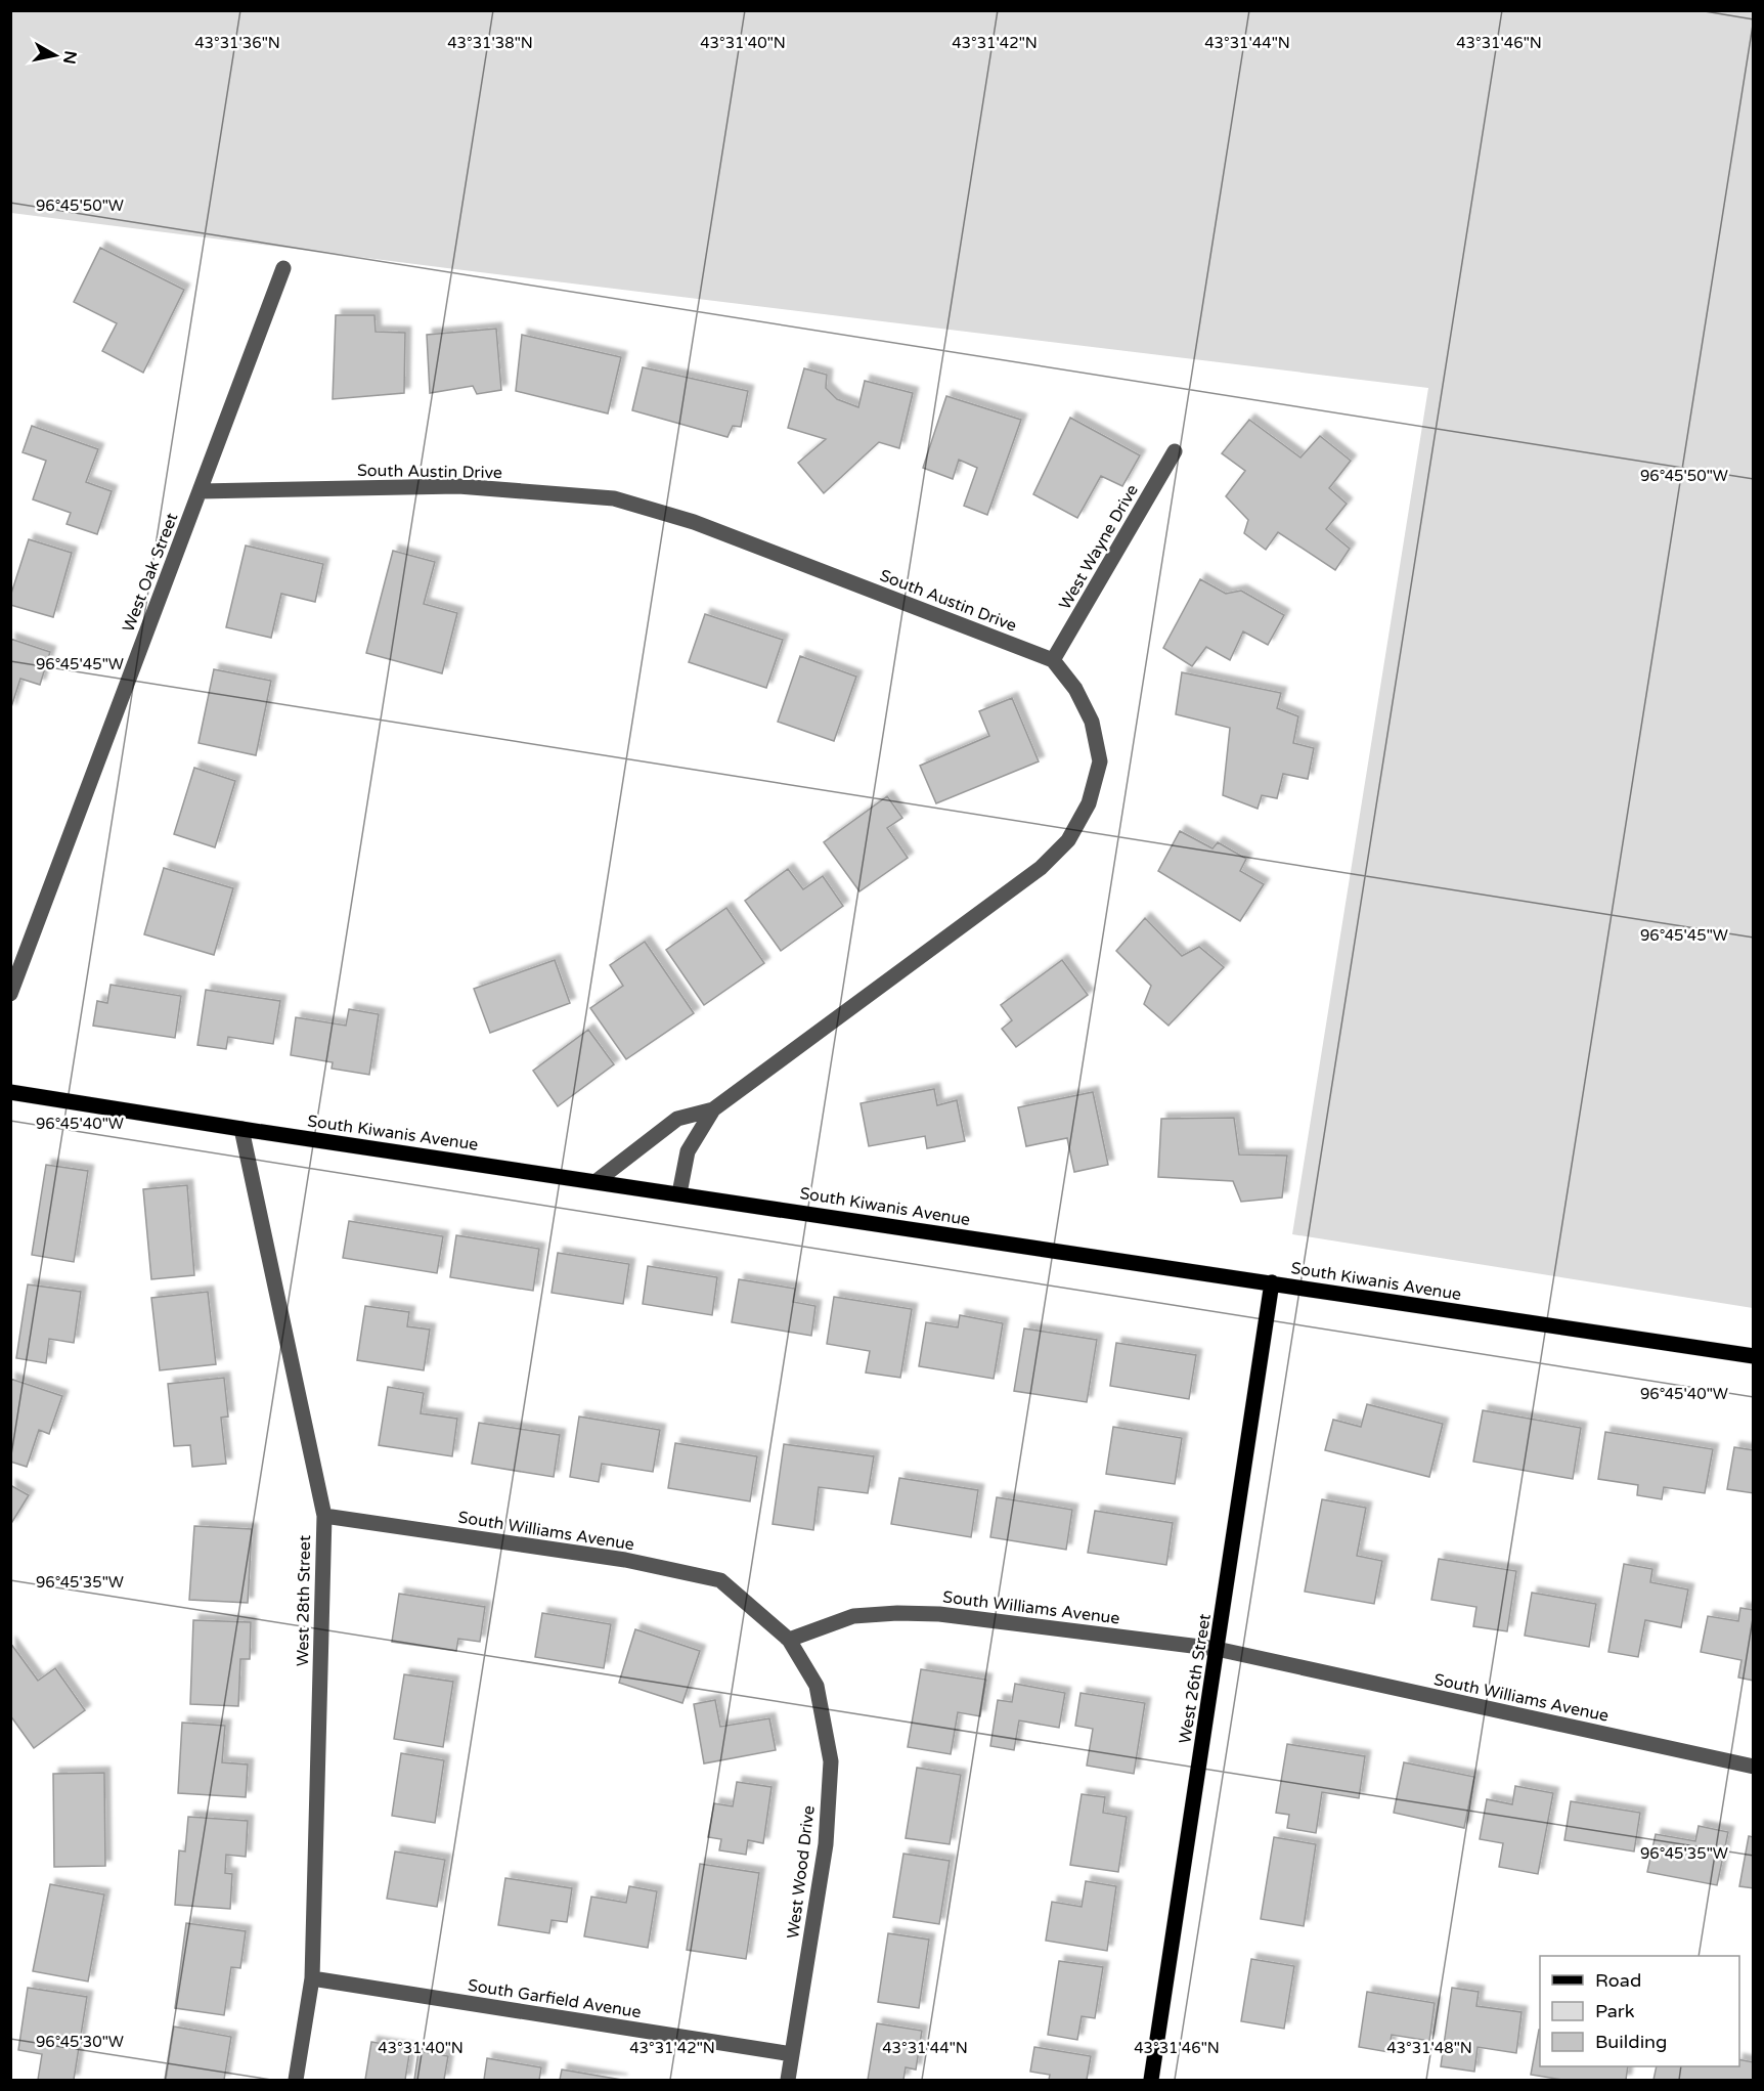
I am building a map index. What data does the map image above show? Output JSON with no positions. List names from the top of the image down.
{
  "streets": {
    "main road": ["South Kiwanis Avenue", "West 26th Street"],
    "street": [
      "South Austin Drive",
      "West Wayne Drive",
      "West Oak Street",
      "South Williams Avenue",
      "West 28th Street",
      "West Wood Drive",
      "South Garfield Avenue"
    ]
  },
  "crossings": [
    ["South Austin Drive", "West Wayne Drive"],
    ["South Austin Drive", "West Oak Street"],
    ["South Kiwanis Avenue", "West 28th Street"],
    ["South Kiwanis Avenue", "West 26th Street"],
    ["South Williams Avenue", "West 28th Street"],
    ["South Williams Avenue", "West 26th Street"],
    ["South Williams Avenue", "West Wood Drive"],
    ["West 28th Street", "South Garfield Avenue"],
    ["West Wood Drive", "South Garfield Avenue"]
  ],
  "legend": ["Road", "Park", "Building"],
  "north": "right",
  "coordinates": [
    "43°31'38\"N",
    "43°31'40\"N",
    "43°31'42\"N",
    "43°31'44\"N",
    "43°31'46\"N",
    "43°31'36\"N",
    "96°45'50\"W",
    "96°45'45\"W",
    "96°45'40\"W",
    "96°45'35\"W",
    "96°45'30\"W",
    "43°31'48\"N"
  ]
}
